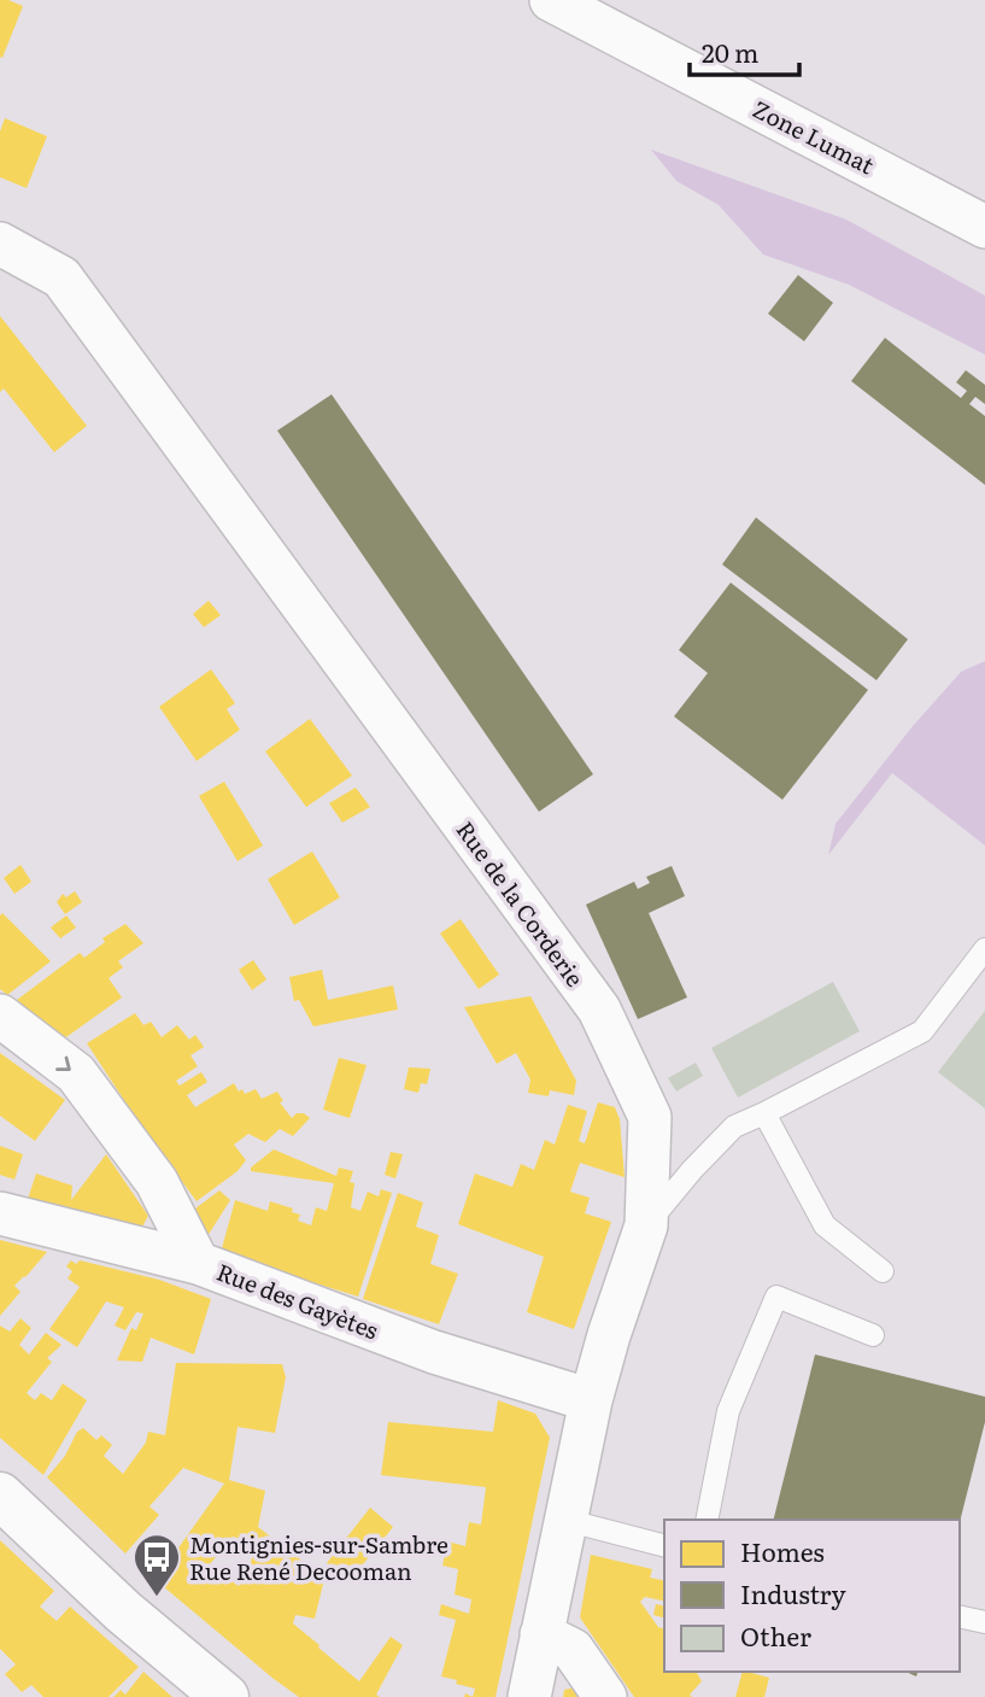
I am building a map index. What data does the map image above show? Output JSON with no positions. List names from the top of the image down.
{
  "streets": {
    "street": ["Zone Lumat", "Rue de la Corderie", "Rue des Gayètes"]
  },
  "crossings": [
    ["Rue de la Corderie", "Rue des Gayètes"]
  ],
  "places": {
    "bus stop": ["Montignies-sur-Sambre Rue René Decooman"]
  },
  "legend": ["Homes", "Industry", "Other"],
  "scale_bar": "20 m"
}
